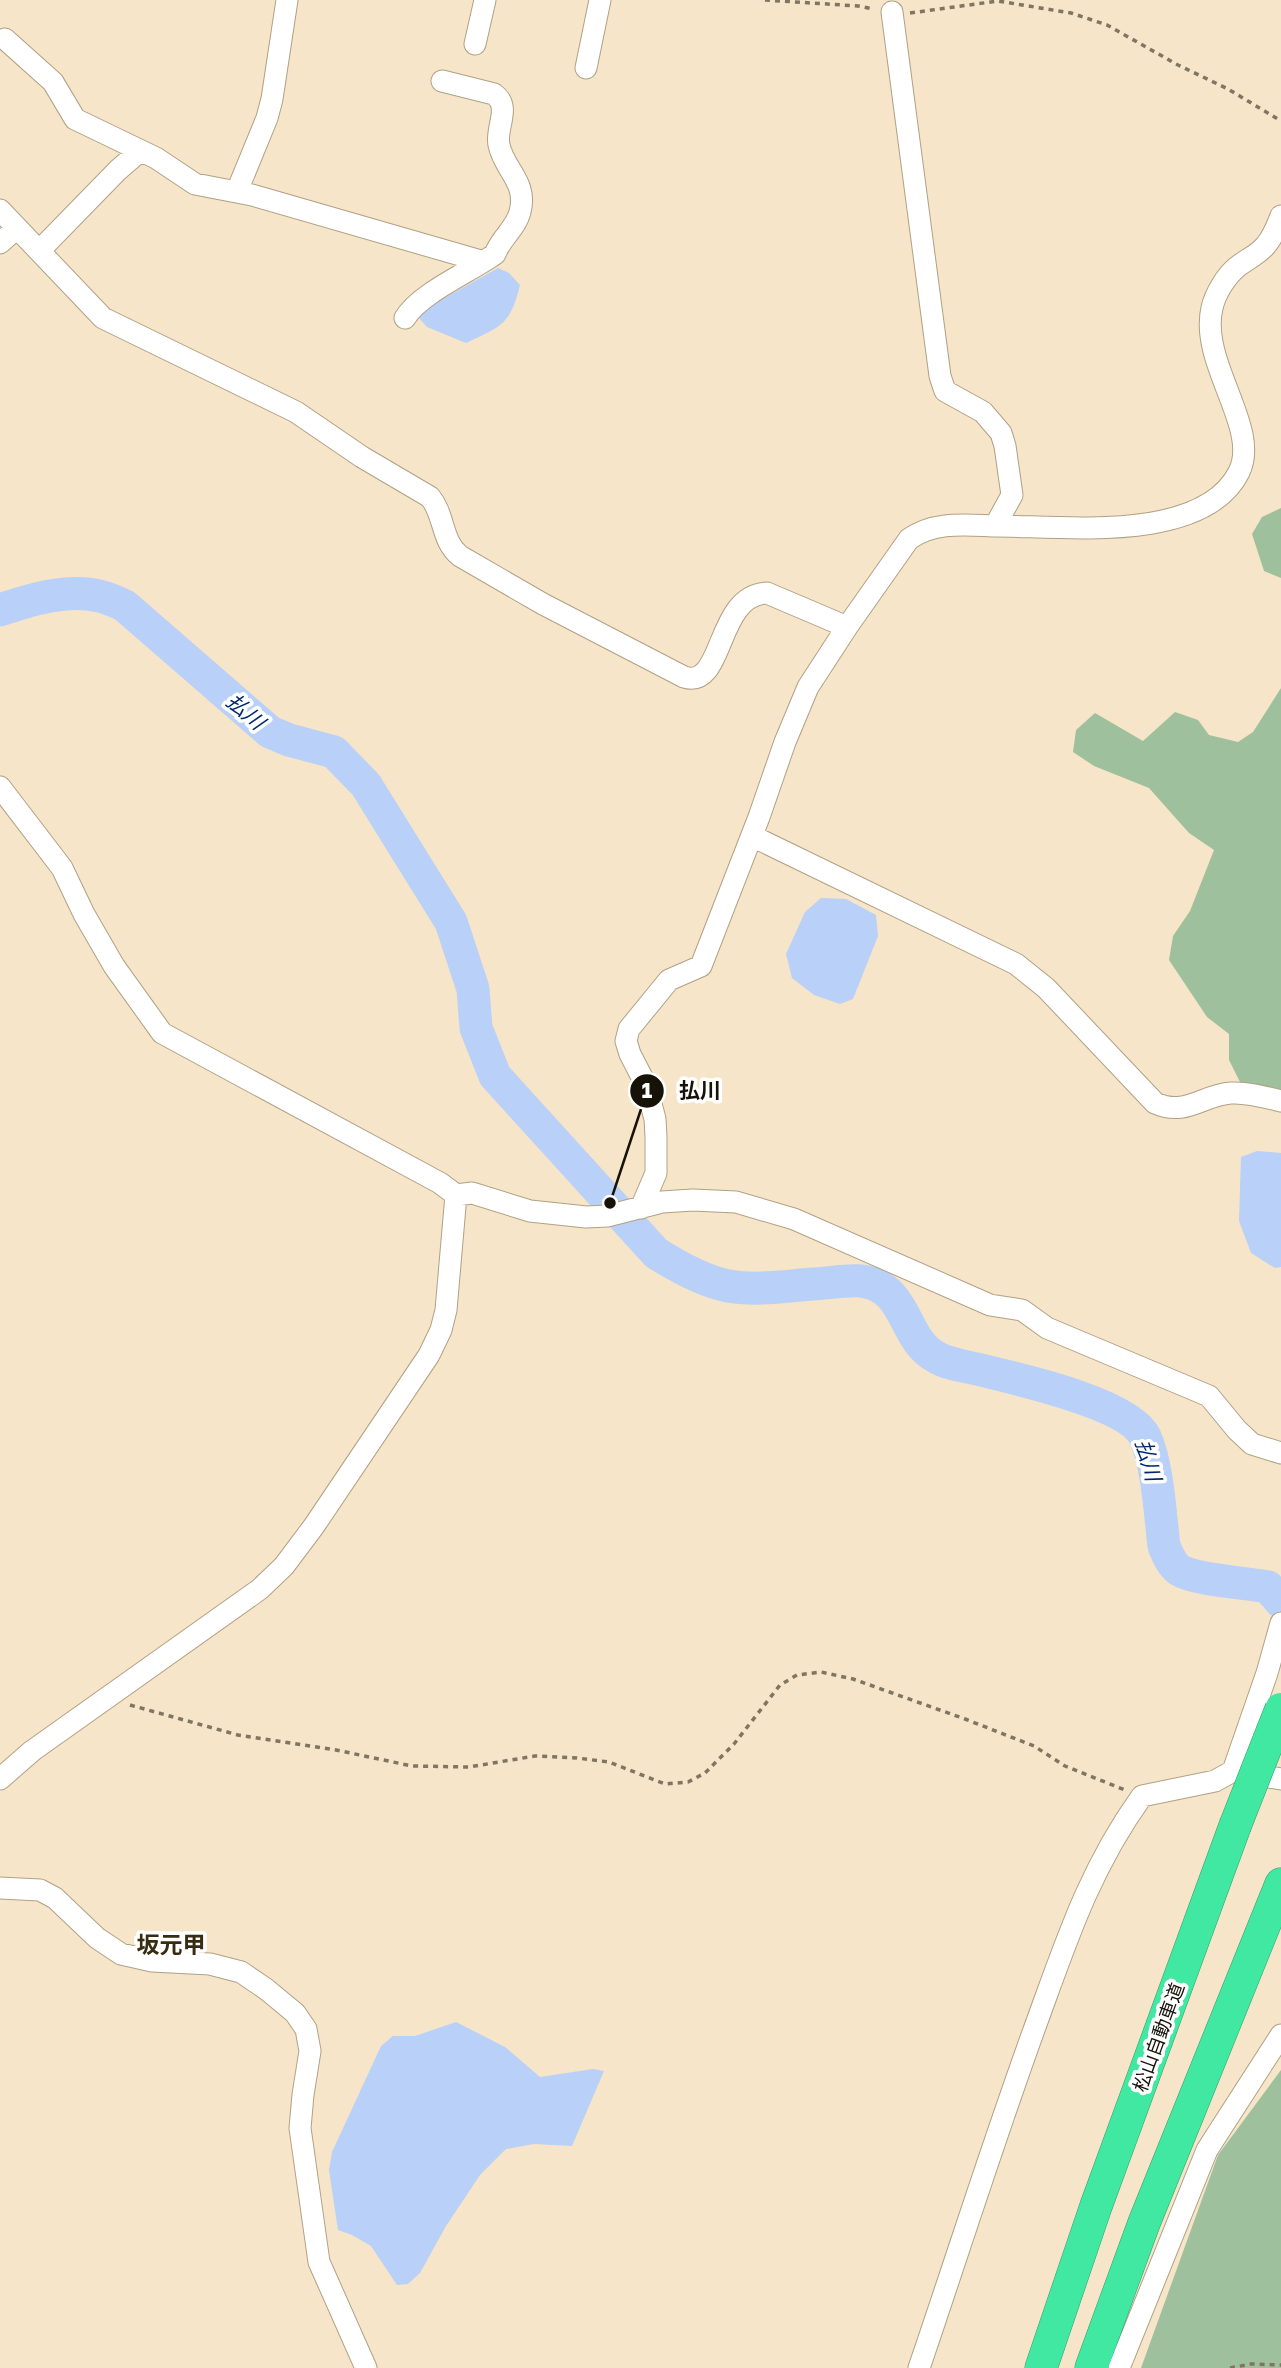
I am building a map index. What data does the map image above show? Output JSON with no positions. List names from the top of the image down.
{
  "streets": {
    "highway": ["松山自動車道"]
  },
  "districts": ["坂元甲"],
  "water": ["払川"],
  "places": ["払川"]
}
